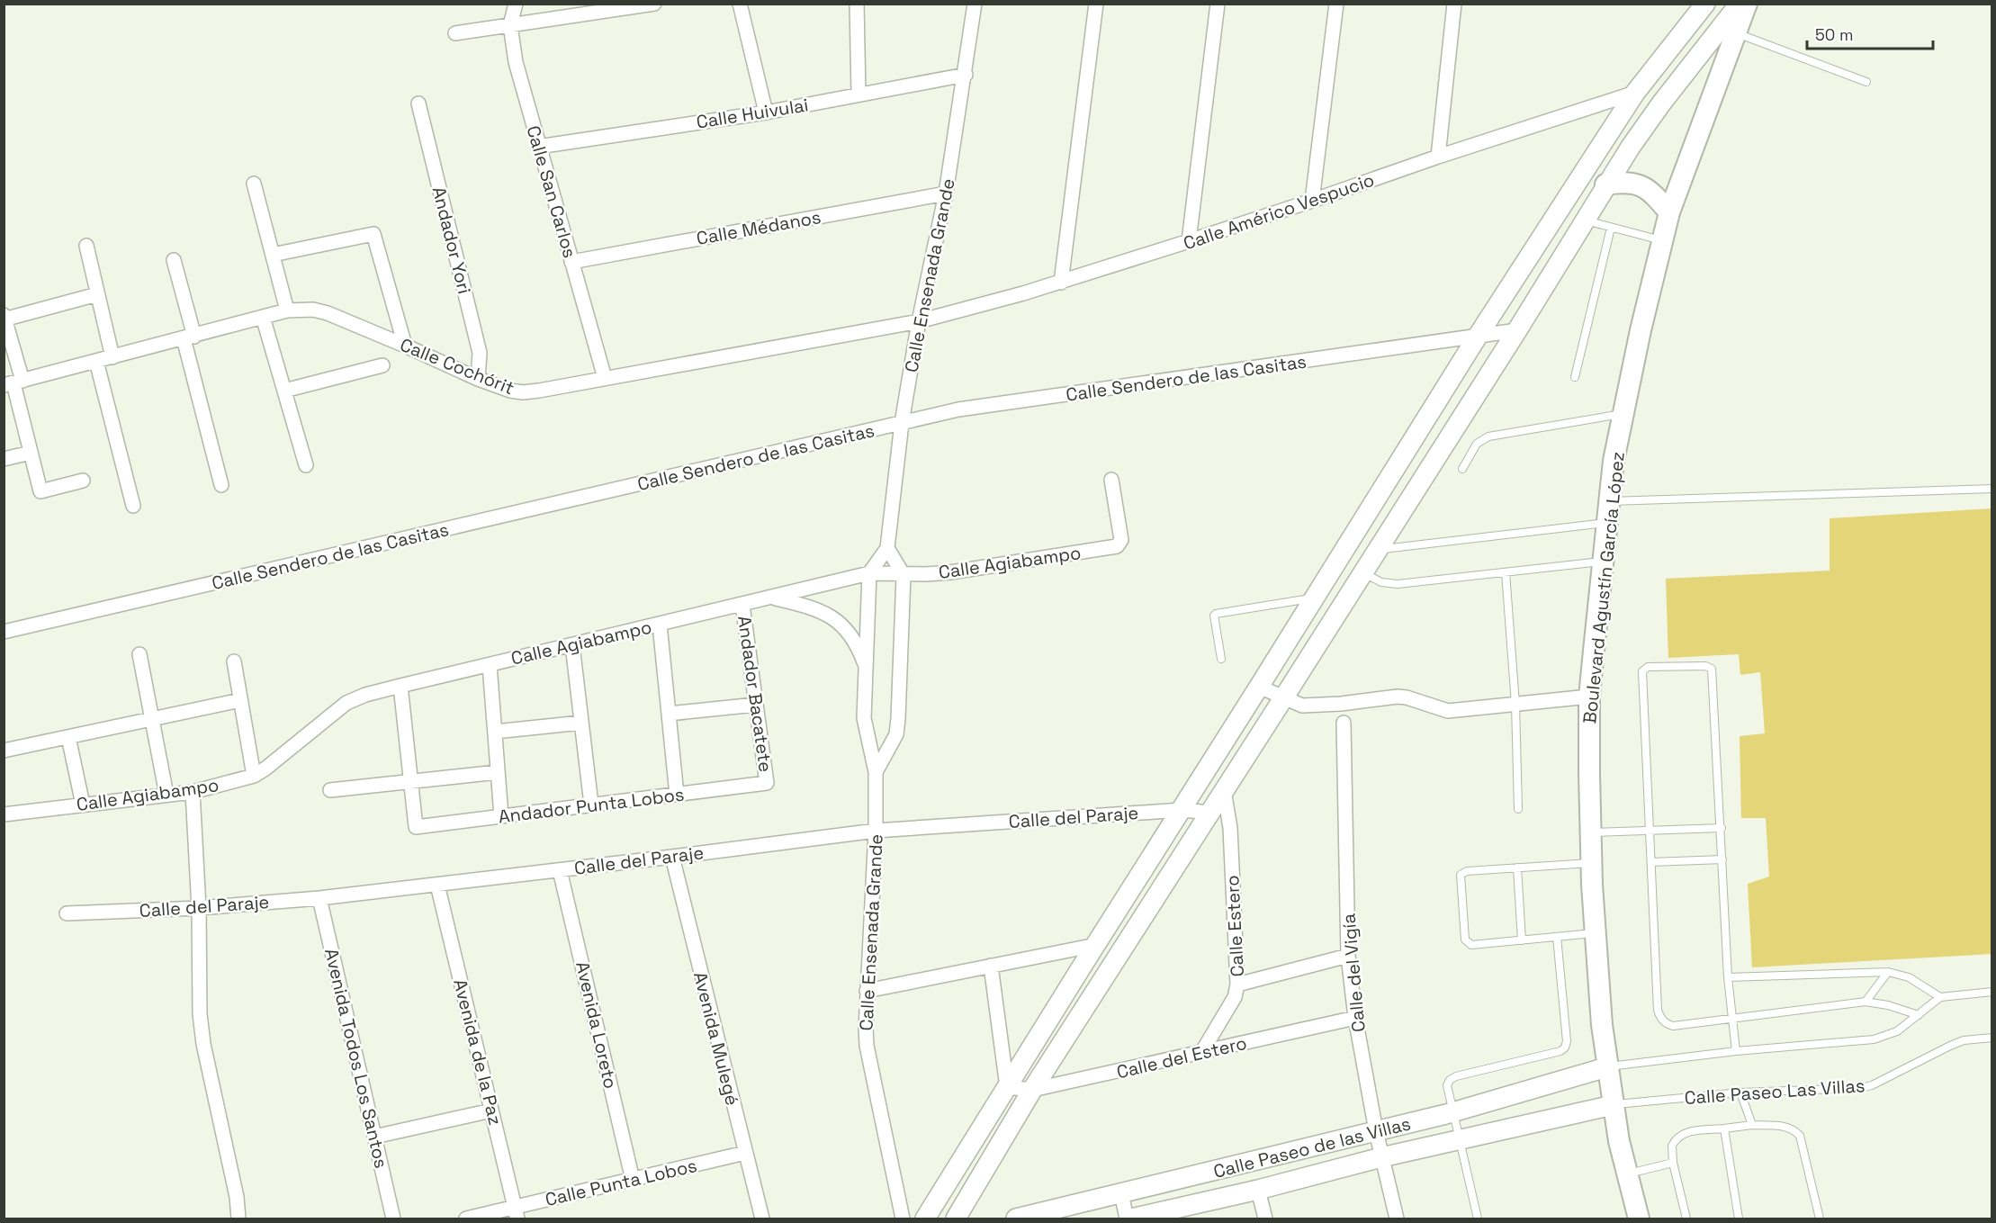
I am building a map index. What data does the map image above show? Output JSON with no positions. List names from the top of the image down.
{
  "streets": {
    "main road": ["Boulevard Agustín García López"],
    "street": [
      "Calle Huivulai",
      "Calle San Carlos",
      "Calle Américo Vespucio",
      "Calle Médanos",
      "Andador Yori",
      "Calle Ensenada Grande",
      "Calle Cochórit",
      "Calle Sendero de las Casitas",
      "Calle Agiabampo",
      "Andador Bacatete",
      "Andador Punta Lobos",
      "Calle del Paraje",
      "Calle Estero",
      "Calle del Vigía",
      "Avenida Loreto",
      "Avenida Mulegé",
      "Avenida de la Paz",
      "Calle del Estero",
      "Avenida Todos Los Santos",
      "Calle Paseo de las Villas",
      "Calle Punta Lobos"
    ],
    "lane": ["Calle Paseo Las Villas"]
  },
  "crossings": [
    ["Calle Huivulai", "Calle San Carlos"],
    ["Calle Huivulai", "Calle Ensenada Grande"],
    ["Calle San Carlos", "Calle Médanos"],
    ["Calle San Carlos", "Calle Cochórit"],
    ["Calle Américo Vespucio", "Calle Ensenada Grande"],
    ["Calle Américo Vespucio", "Calle Cochórit"],
    ["Calle Médanos", "Calle Ensenada Grande"],
    ["Andador Yori", "Calle Cochórit"],
    ["Calle Ensenada Grande", "Calle Cochórit"],
    ["Calle Ensenada Grande", "Calle Sendero de las Casitas"],
    ["Calle Ensenada Grande", "Calle Agiabampo"],
    ["Calle Ensenada Grande", "Calle del Paraje"],
    ["Calle Agiabampo", "Andador Bacatete"],
    ["Boulevard Agustín García López", "Calle Paseo Las Villas"],
    ["Boulevard Agustín García López", "Calle Paseo de las Villas"],
    ["Andador Bacatete", "Andador Punta Lobos"],
    ["Calle del Paraje", "Avenida Loreto"],
    ["Calle del Paraje", "Avenida Mulegé"],
    ["Calle del Paraje", "Avenida de la Paz"],
    ["Calle del Paraje", "Avenida Todos Los Santos"],
    ["Calle Estero", "Calle del Estero"],
    ["Calle del Vigía", "Calle del Estero"],
    ["Calle del Vigía", "Calle Paseo de las Villas"],
    ["Avenida Loreto", "Calle Punta Lobos"],
    ["Avenida Mulegé", "Calle Punta Lobos"],
    ["Avenida de la Paz", "Calle Punta Lobos"],
    ["Calle Paseo Las Villas", "Calle Paseo de las Villas"]
  ],
  "scale_bar": "50 m"
}
